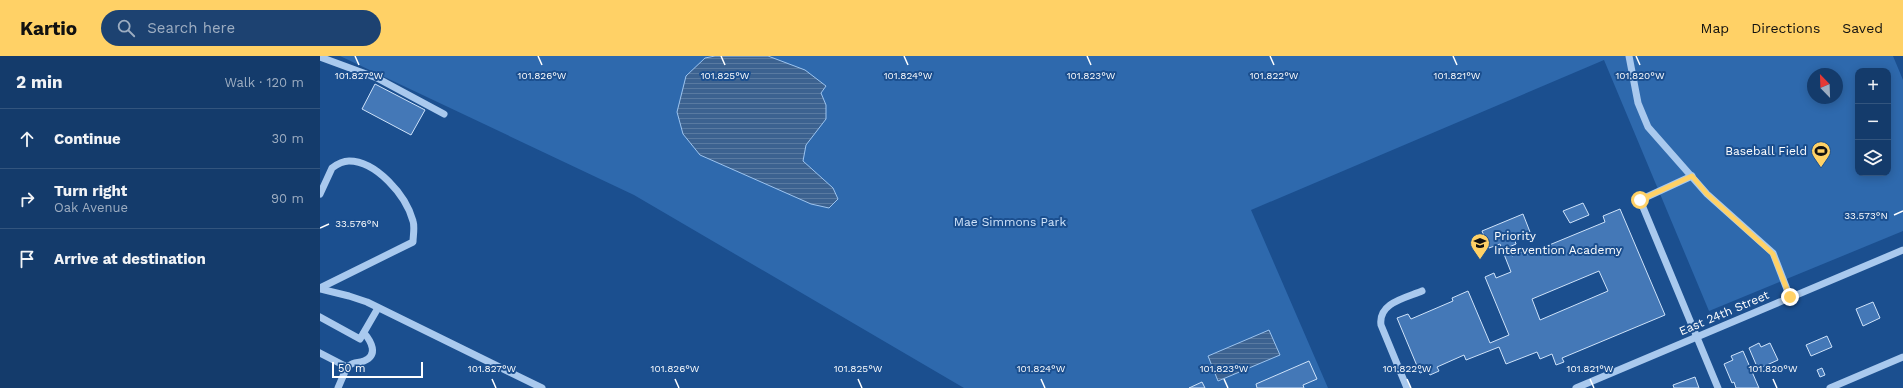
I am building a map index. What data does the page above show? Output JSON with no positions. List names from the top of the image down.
{
  "streets": {
    "street": ["East 24th Street"]
  },
  "parks": ["Mae Simmons Park"],
  "places": {
    "sports": ["Baseball Field"],
    "school or university": ["Priority Intervention Academy"]
  },
  "scale_bar": "50 m",
  "north": "top left",
  "page": {
    "header": "Kartio",
    "search": "Search here",
    "nav": ["Map", "Directions", "Saved"],
    "heading": ["2 min", "Walk · 120 m"],
    "map_buttons": ["+", "−"],
    "list": [
      ["Continue", "30 m"],
      ["Turn right", "Oak Avenue", "90 m"],
      "Arrive at destination"
    ],
    "scale": "50 m"
  },
  "coordinates": [
    "101.827°W",
    "101.826°W",
    "101.825°W",
    "101.824°W",
    "101.823°W",
    "101.822°W",
    "101.820°W",
    "101.821°W",
    "33.573°N",
    "33.576°N"
  ]
}
